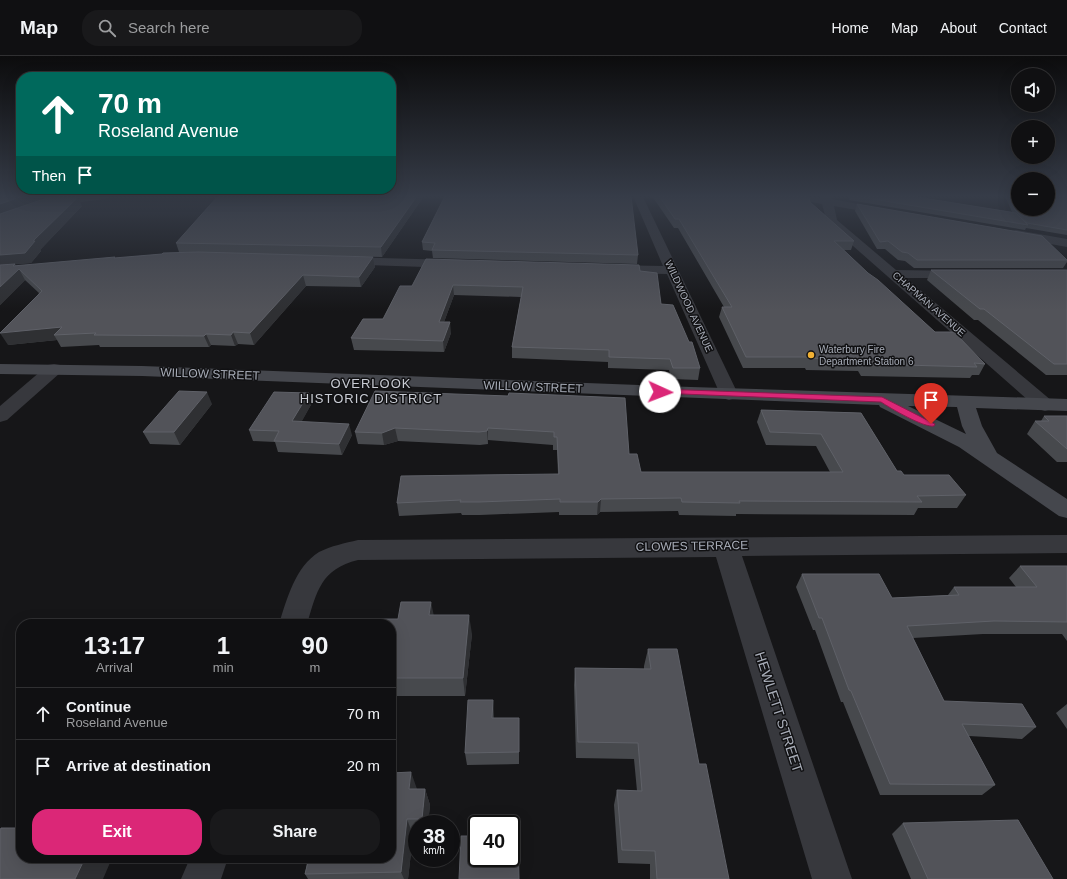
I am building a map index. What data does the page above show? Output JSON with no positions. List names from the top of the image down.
{
  "streets": {
    "street": [
      "CHAPMAN AVENUE",
      "WILDWOOD AVENUE",
      "WILLOW STREET",
      "CLOWES TERRACE",
      "HEWLETT STREET"
    ]
  },
  "crossings": [
    ["CHAPMAN AVENUE", "WILLOW STREET"],
    ["WILDWOOD AVENUE", "WILLOW STREET"],
    ["CLOWES TERRACE", "HEWLETT STREET"]
  ],
  "districts": ["OVERLOOK HISTORIC DISTRICT"],
  "places": ["Waterbury Fire Department Station 6"],
  "page": {
    "header": "Map",
    "search": "Search here",
    "nav": [
      "Home",
      "Map",
      "About",
      "Contact"
    ],
    "map_buttons": ["+", "−"],
    "turn": ["70 m", "Roseland Avenue"],
    "then": "Then",
    "eta": [
      "13:17",
      "Arrival",
      "1",
      "min",
      "90",
      "m"
    ],
    "list": [
      {
        "name": "Continue",
        "note": "Roseland Avenue",
        "value": "70 m"
      },
      {
        "name": "Arrive at destination",
        "value": "20 m"
      }
    ],
    "buttons": ["Exit", "Share"],
    "speed": "38 km/h",
    "limit": "40"
  }
}
